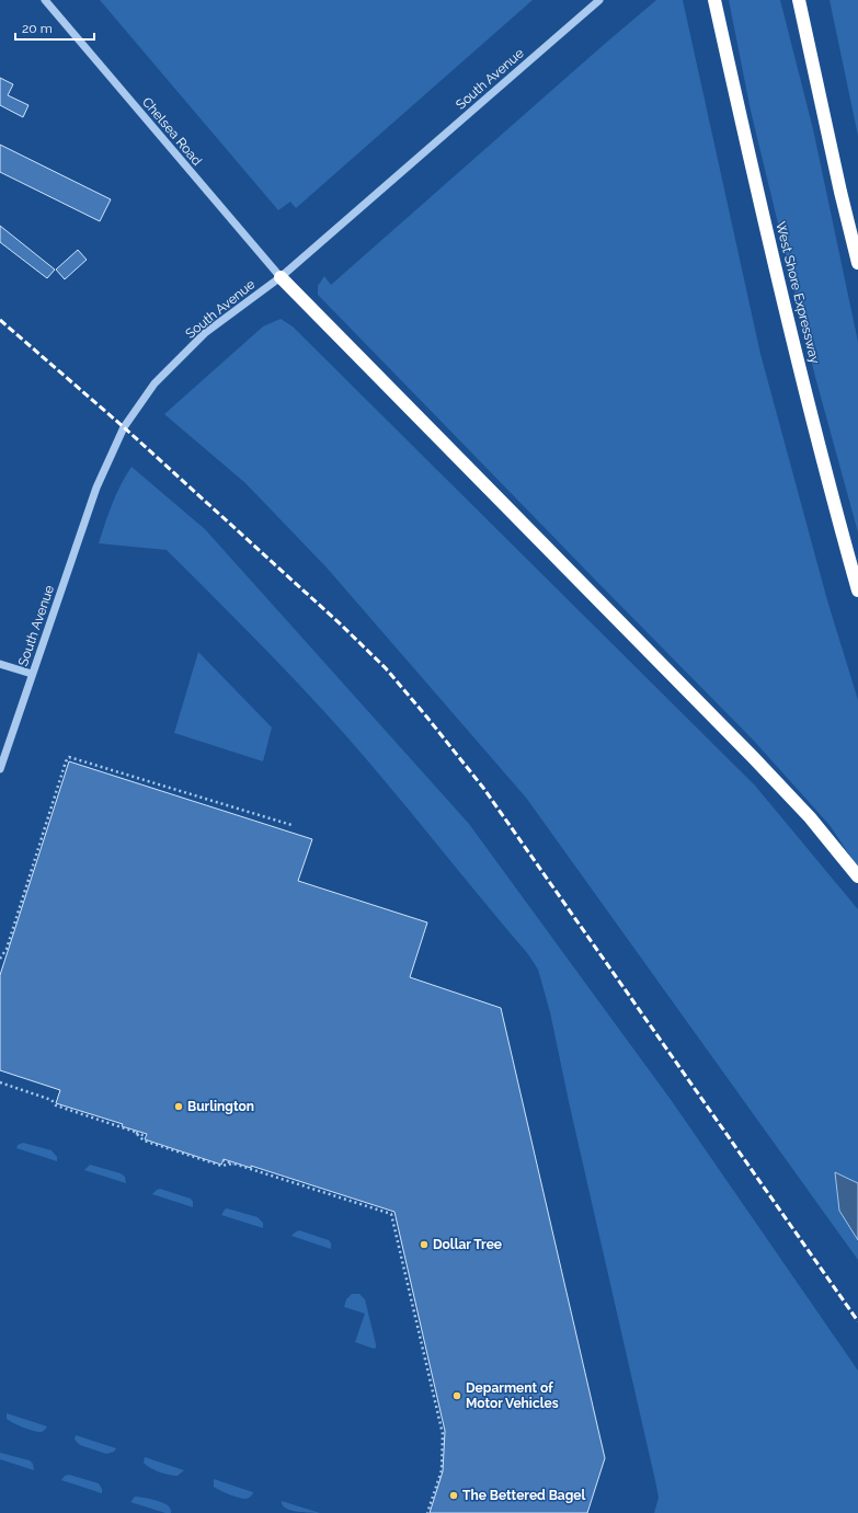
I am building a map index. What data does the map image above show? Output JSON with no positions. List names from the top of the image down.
{
  "streets": {
    "highway": ["West Shore Expressway"],
    "street": ["South Avenue", "Chelsea Road"]
  },
  "crossings": [
    ["South Avenue", "Chelsea Road"]
  ],
  "places": [
    "Burlington",
    "Dollar Tree",
    "Deparment of Motor Vehicles",
    "The Bettered Bagel"
  ],
  "scale_bar": "20 m"
}
